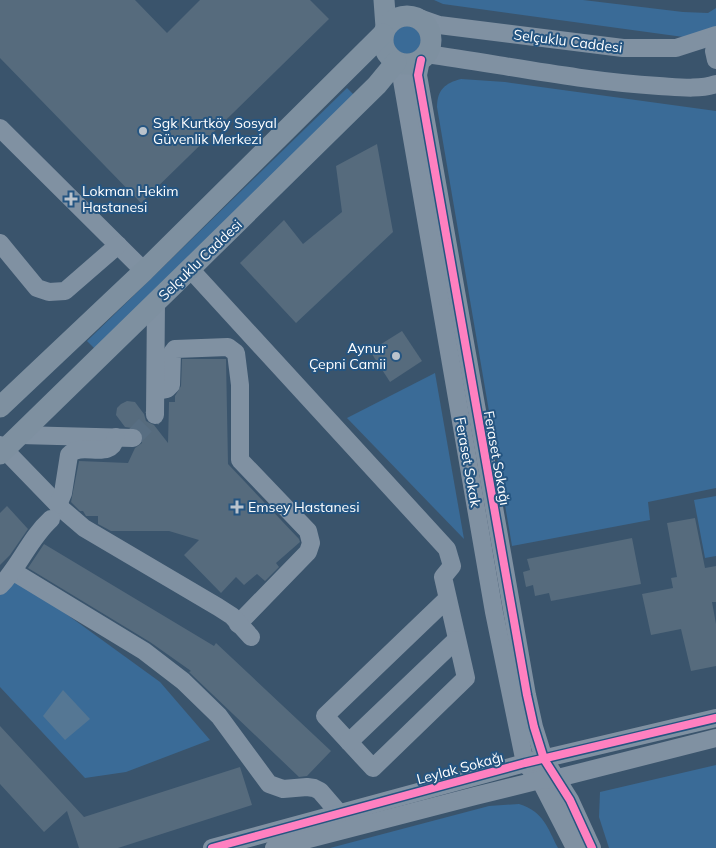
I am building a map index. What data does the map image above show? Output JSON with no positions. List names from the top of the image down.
{
  "streets": {
    "main road": ["Selçuklu Caddesi"],
    "street": ["Feraset Sokağı", "Feraset Sokak", "Leylak Sokağı"]
  },
  "crossings": [
    ["Selçuklu Caddesi", "Feraset Sokağı"],
    ["Selçuklu Caddesi", "Feraset Sokak"],
    ["Feraset Sokağı", "Feraset Sokak"],
    ["Feraset Sokağı", "Leylak Sokağı"],
    ["Feraset Sokak", "Leylak Sokağı"]
  ],
  "places": {
    "other": ["Sgk Kurtköy Sosyal Güvenlik Merkezi", "Aynur Çepni Camii"],
    "health": ["Lokman Hekim Hastanesi", "Emsey Hastanesi"]
  }
}
